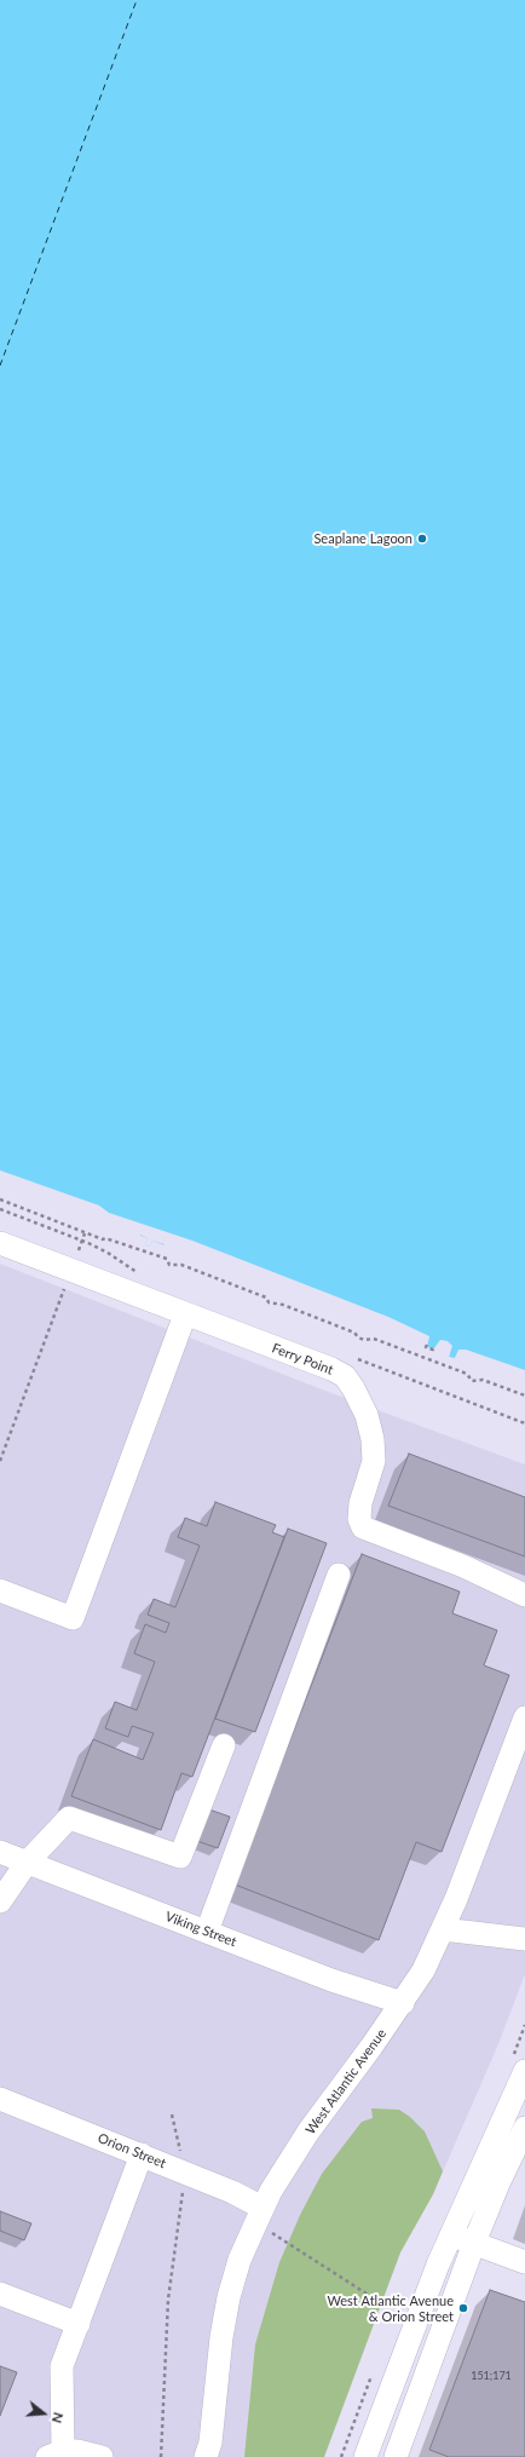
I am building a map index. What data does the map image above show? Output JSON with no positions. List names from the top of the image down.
{
  "streets": {
    "street": [
      "Ferry Point",
      "Viking Street",
      "West Atlantic Avenue",
      "Orion Street"
    ]
  },
  "crossings": [
    ["Viking Street", "West Atlantic Avenue"],
    ["West Atlantic Avenue", "Orion Street"]
  ],
  "places": ["Seaplane Lagoon", "West Atlantic Avenue & Orion Street"],
  "house_numbers": ["151;171"],
  "north": "right"
}
